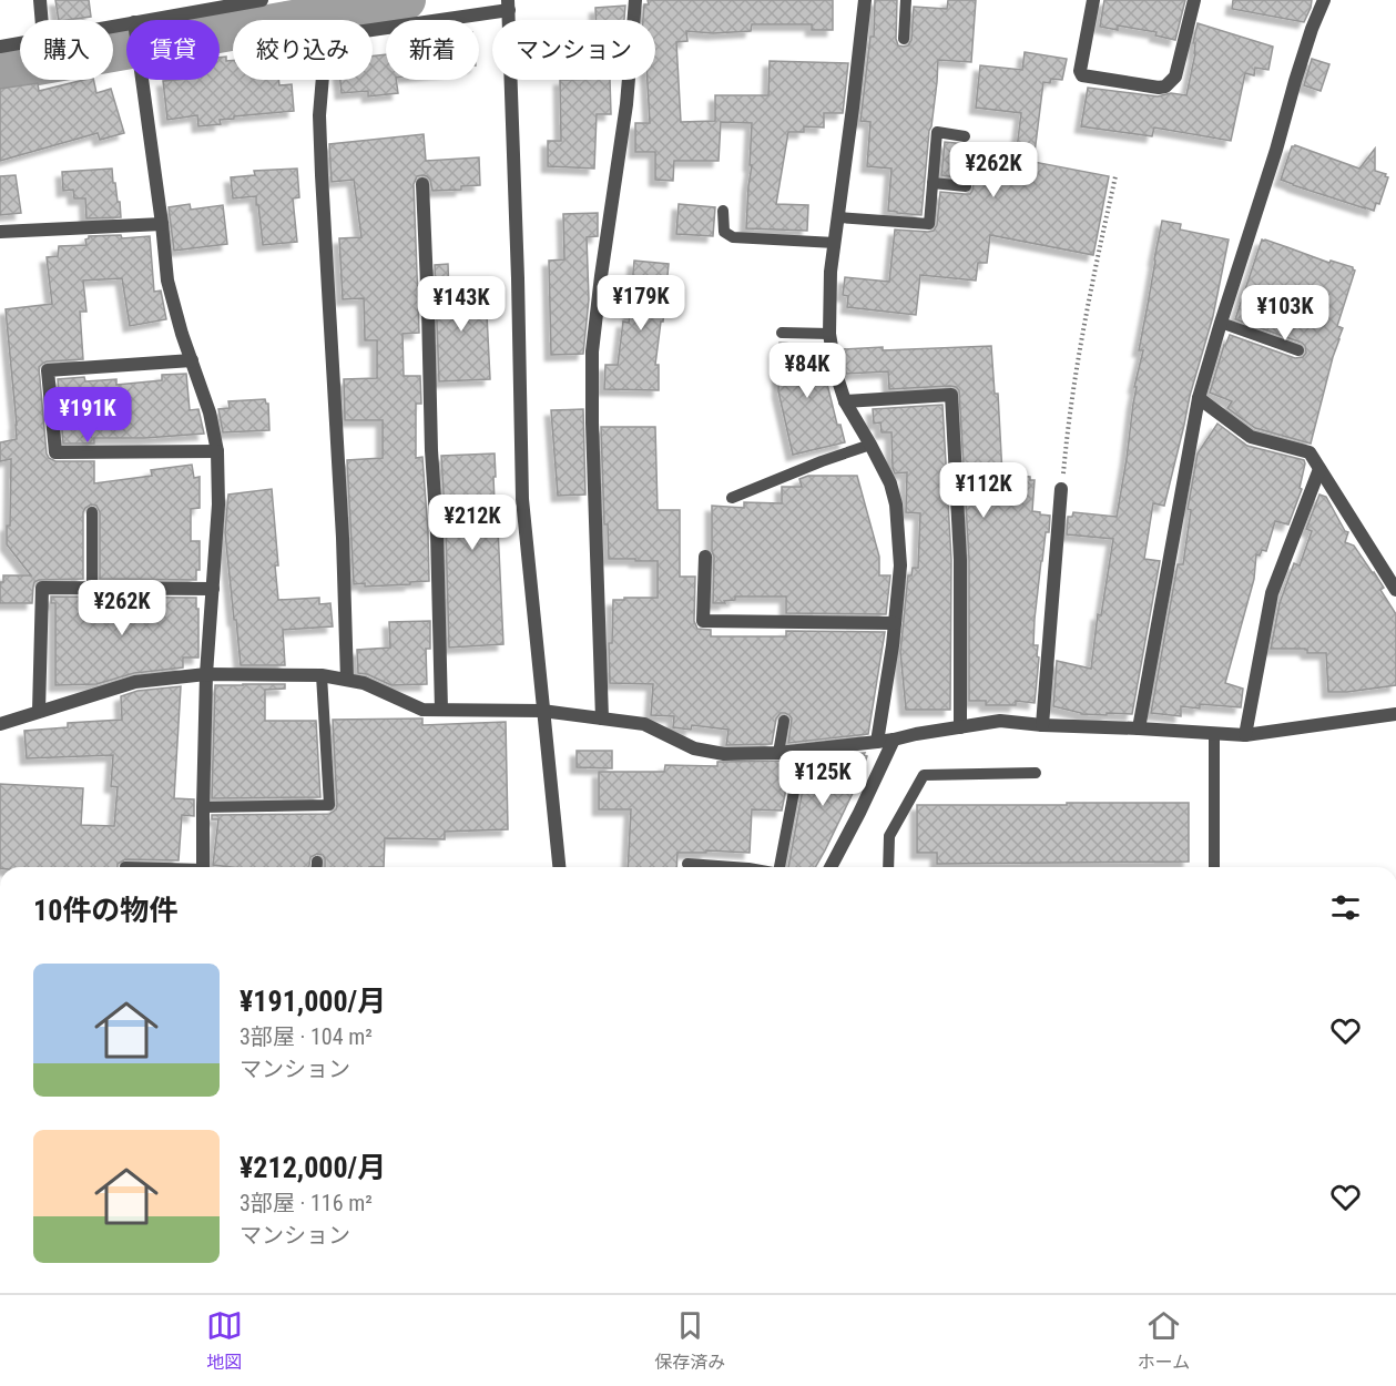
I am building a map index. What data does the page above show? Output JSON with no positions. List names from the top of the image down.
{
  "page": {
    "chip": [
      "購入",
      "賃貸",
      "絞り込み",
      "新着",
      "マンション"
    ],
    "price": [
      "¥262K",
      "¥179K",
      "¥143K",
      "¥103K",
      "¥84K",
      "¥191K",
      "¥112K",
      "¥212K",
      "¥262K",
      "¥125K"
    ],
    "heading": "10件の物件",
    "list": [
      {
        "name": "¥191,000/月",
        "note": "3部屋 · 104 m² · マンション"
      },
      {
        "name": "¥212,000/月",
        "note": "3部屋 · 116 m² · マンション"
      }
    ],
    "tabs": ["地図", "保存済み", "ホーム"]
  }
}
